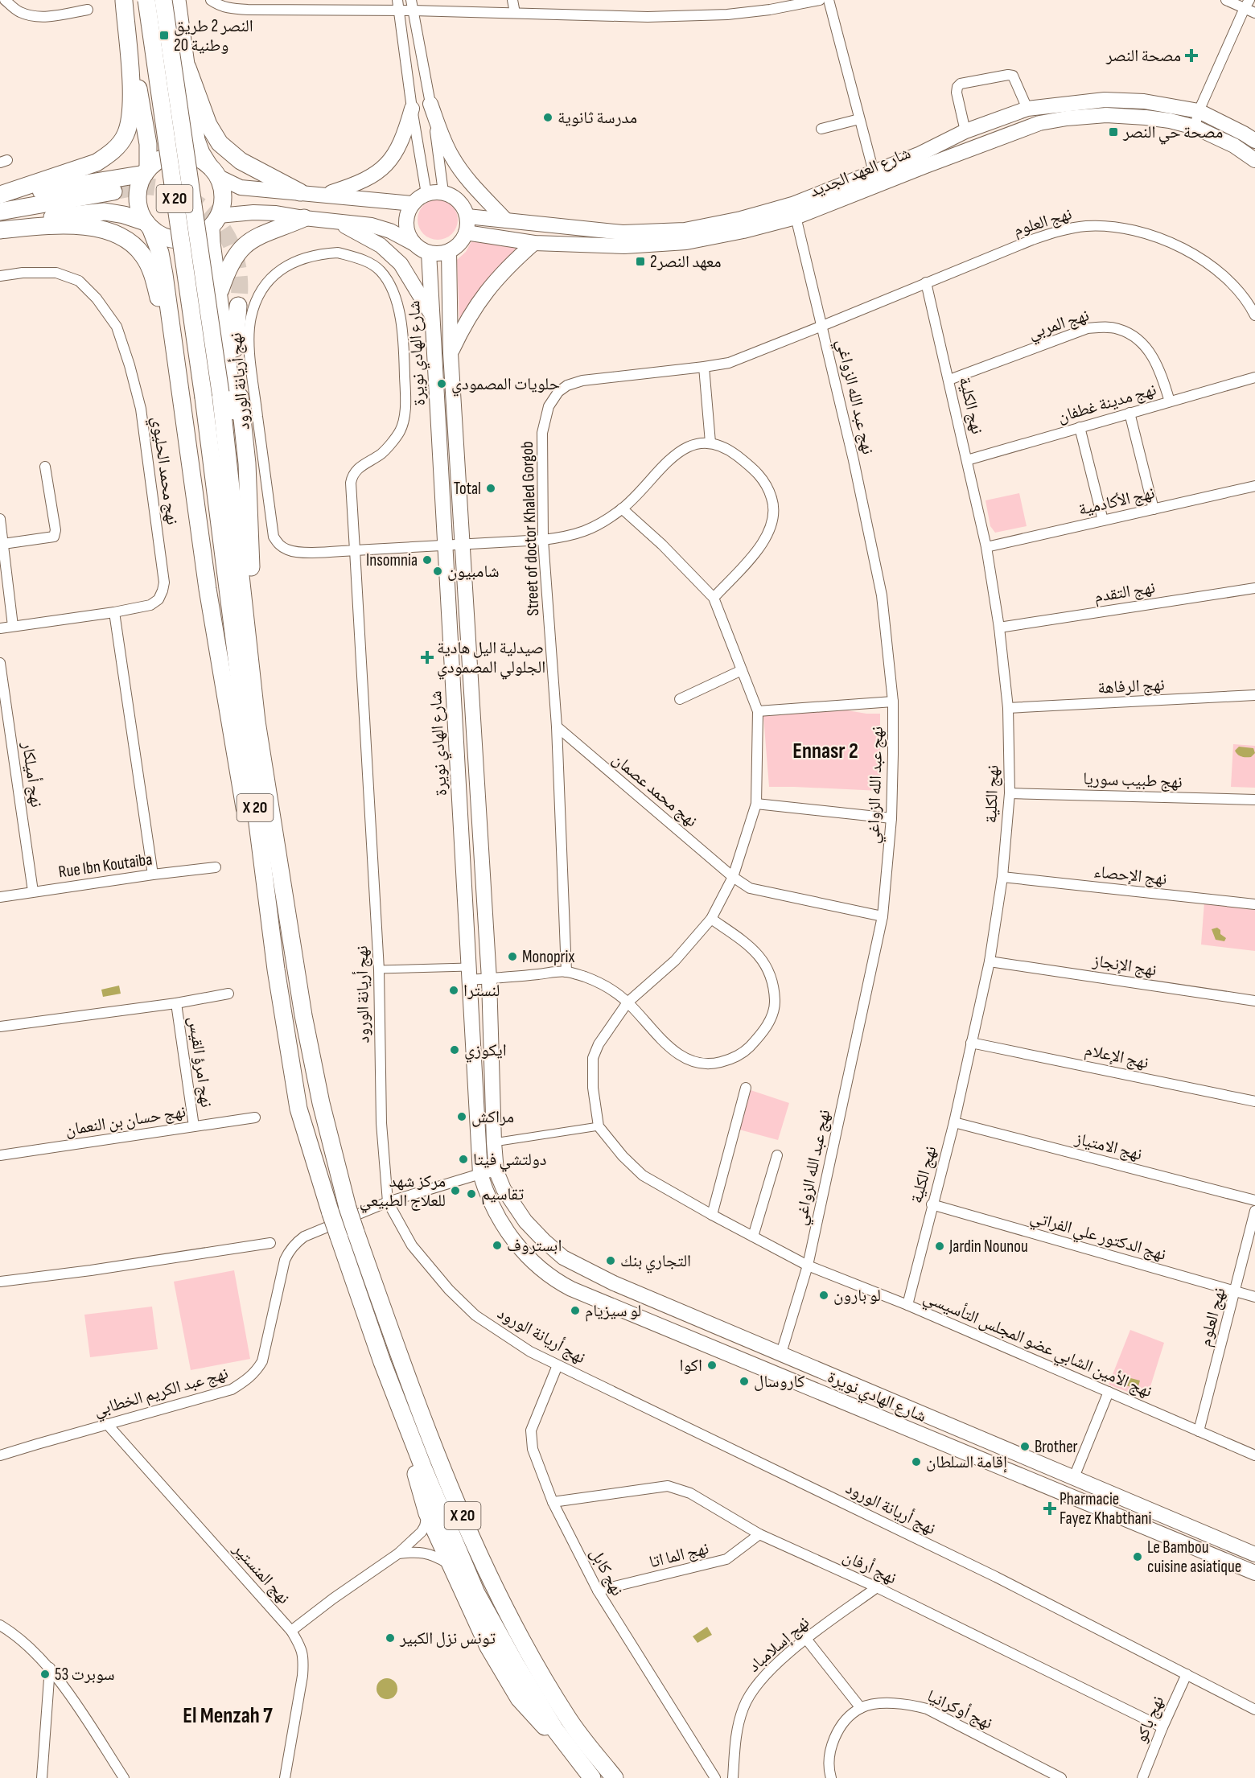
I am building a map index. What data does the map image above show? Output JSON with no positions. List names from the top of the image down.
{
  "streets": {
    "highway": ["X 20"],
    "main road": ["شارع العهد الجديد", "شارع الهادي نويرة"],
    "street": [
      "نهج العلوم",
      "نهج المربي",
      "نهج أريانة الورود",
      "نهج عبد الله الزواغي",
      "نهج مدينة غطفان",
      "نهج الكلية",
      "نهج محمد الحليوي",
      "نهج الأكادمية",
      "Street of doctor Khaled Gorgob",
      "نهج التقدم",
      "نهج الرفاهة",
      "نهج أميلكار",
      "نهج طبيب سوريا",
      "نهج محمد عصمان",
      "Rue Ibn Koutaiba",
      "نهج الإحصاء",
      "نهج الإنجاز",
      "نهج الإعلام",
      "نهج امرؤ القيس",
      "نهج حسان بن النعمان",
      "نهج الامتياز",
      "نهج الدكتور علي الفراتي",
      "نهج الأمين الشابي عضو المجلس التأسيسي",
      "نهج عبد الكريم الخطابي",
      "نهج الما اتا",
      "نهج أرفان",
      "نهج كابل",
      "نهج المنستير",
      "نهج إسلامباد",
      "نهج أوكرانيا",
      "نهج باكو"
    ]
  },
  "crossings": [
    ["شارع العهد الجديد", "شارع الهادي نويرة"],
    ["شارع العهد الجديد", "نهج عبد الله الزواغي"],
    ["نهج العلوم", "نهج عبد الله الزواغي"],
    ["نهج العلوم", "نهج الكلية"],
    ["نهج العلوم", "Street of doctor Khaled Gorgob"],
    ["نهج العلوم", "نهج الدكتور علي الفراتي"],
    ["نهج العلوم", "نهج الأمين الشابي عضو المجلس التأسيسي"],
    ["نهج المربي", "نهج مدينة غطفان"],
    ["نهج المربي", "نهج الكلية"],
    ["شارع الهادي نويرة", "نهج أريانة الورود"],
    ["شارع الهادي نويرة", "نهج عبد الله الزواغي"],
    ["شارع الهادي نويرة", "نهج عبد الكريم الخطابي"],
    ["نهج أريانة الورود", "Street of doctor Khaled Gorgob"],
    ["نهج أريانة الورود", "نهج عبد الكريم الخطابي"],
    ["نهج أريانة الورود", "نهج كابل"],
    ["نهج أريانة الورود", "نهج باكو"],
    ["نهج عبد الله الزواغي", "Street of doctor Khaled Gorgob"],
    ["نهج عبد الله الزواغي", "نهج محمد عصمان"],
    ["نهج عبد الله الزواغي", "نهج الأمين الشابي عضو المجلس التأسيسي"],
    ["نهج مدينة غطفان", "نهج الكلية"],
    ["نهج الكلية", "نهج الأكادمية"],
    ["نهج الكلية", "نهج التقدم"],
    ["نهج الكلية", "نهج الرفاهة"],
    ["نهج الكلية", "نهج طبيب سوريا"],
    ["نهج الكلية", "نهج الإحصاء"],
    ["نهج الكلية", "نهج الإنجاز"],
    ["نهج الكلية", "نهج الإعلام"],
    ["نهج الكلية", "نهج الامتياز"],
    ["نهج الكلية", "نهج الدكتور علي الفراتي"],
    ["نهج الكلية", "نهج الأمين الشابي عضو المجلس التأسيسي"],
    ["Street of doctor Khaled Gorgob", "نهج محمد عصمان"],
    ["نهج أميلكار", "Rue Ibn Koutaiba"],
    ["نهج امرؤ القيس", "نهج حسان بن النعمان"],
    ["نهج عبد الكريم الخطابي", "نهج المنستير"],
    ["نهج الما اتا", "نهج أرفان"],
    ["نهج الما اتا", "نهج كابل"],
    ["نهج أرفان", "نهج كابل"],
    ["نهج أرفان", "نهج إسلامباد"],
    ["نهج أرفان", "نهج باكو"]
  ],
  "districts": ["Ennasr 2", "El Menzah 7"],
  "places": {
    "transit": ["النصر 2 طريق وطنية 20", "مصحة حي النصر", "معهد النصر2"],
    "health": ["مصحة النصر", "صيدلية اليل هادية الجلولي المصمودي", "Pharmacie Fayez Khabthani"],
    "other": [
      "مدرسة ثانوية",
      "حلويات المصمودي",
      "Total",
      "Insomnia",
      "شامبيون",
      "Monoprix",
      "لنسترا",
      "ايكوزي",
      "مراكش",
      "دولتشي فيتا",
      "مركز شهد للعلاج الطبيعي",
      "تقاسيم",
      "ابستروف",
      "Jardin Nounou",
      "التجاري بنك",
      "لو بارون",
      "لو سيزيام",
      "اكوا",
      "كاروسال",
      "Brother",
      "إقامة السلطان",
      "Le Bambou cuisine asiatique",
      "تونس نزل الكبير",
      "سوبرت 53"
    ]
  }
}
